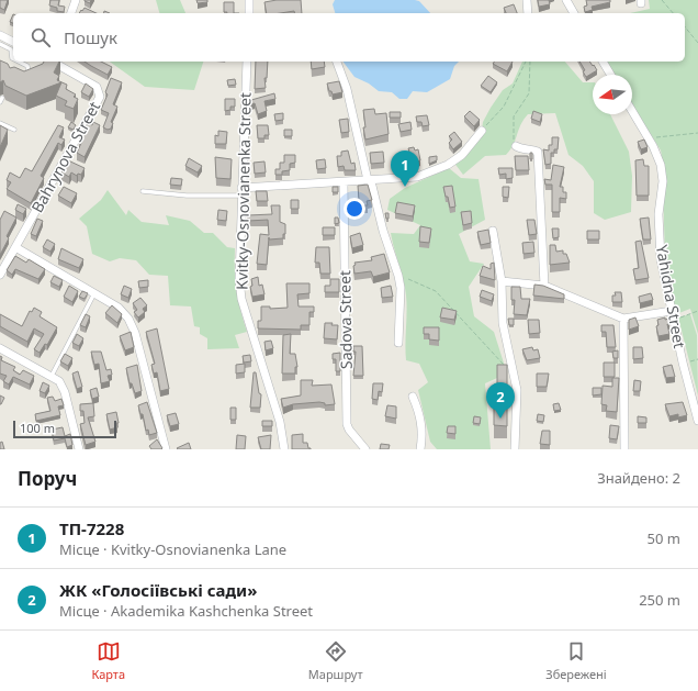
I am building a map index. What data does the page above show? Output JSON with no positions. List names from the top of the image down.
{
  "streets": {
    "street": [
      "Bahrynova Street",
      "Kvitky-Osnovianenka Street",
      "Yahidna Street",
      "Sadova Street"
    ]
  },
  "scale_bar": "100 m",
  "north": "left",
  "page": {
    "search": "Пошук",
    "pins": ["1", "2"],
    "scale": "100 m",
    "heading": ["Поруч", "Знайдено: 2"],
    "list": [
      {
        "mark": "1",
        "name": "ТП-7228",
        "note": "Місце · Kvitky-Osnovianenka Lane",
        "value": "50 m"
      },
      {
        "mark": "2",
        "name": "ЖК «Голосіївські сади»",
        "note": "Місце · Akademika Kashchenka Street",
        "value": "250 m"
      }
    ],
    "nav": ["Карта", "Маршрут", "Збережені"]
  }
}
